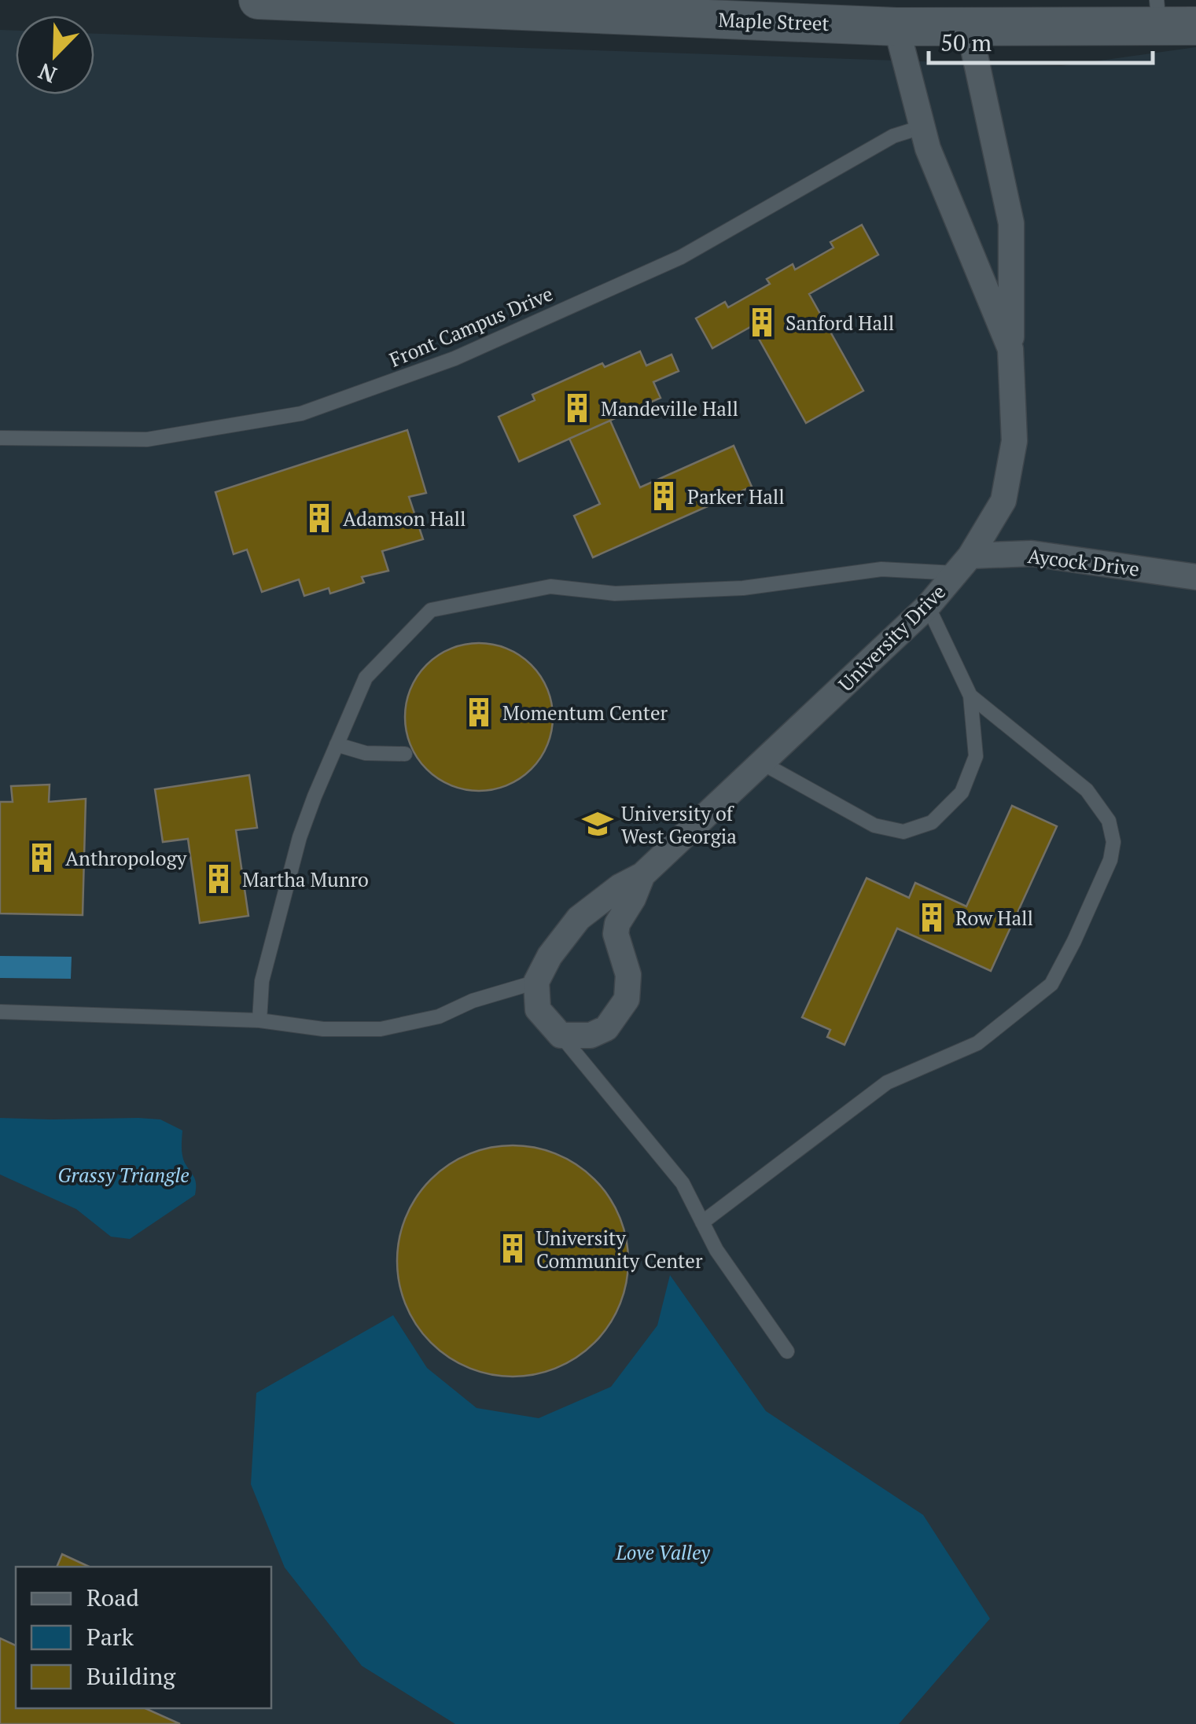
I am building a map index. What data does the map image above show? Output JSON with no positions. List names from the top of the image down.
{
  "streets": {
    "main road": ["Maple Street"],
    "street": ["Aycock Drive", "University Drive"],
    "lane": ["Front Campus Drive"]
  },
  "crossings": [
    ["Maple Street", "University Drive"],
    ["Front Campus Drive", "University Drive"],
    ["Aycock Drive", "University Drive"]
  ],
  "parks": ["Grassy Triangle", "Love Valley"],
  "places": {
    "building": [
      "Sanford Hall",
      "Mandeville Hall",
      "Parker Hall",
      "Adamson Hall",
      "Momentum Center",
      "Anthropology",
      "Martha Munro",
      "Row Hall",
      "University Community Center"
    ],
    "school or university": ["University of West Georgia"]
  },
  "legend": ["Road", "Park", "Building"],
  "scale_bar": "50 m",
  "north": "bottom left"
}
